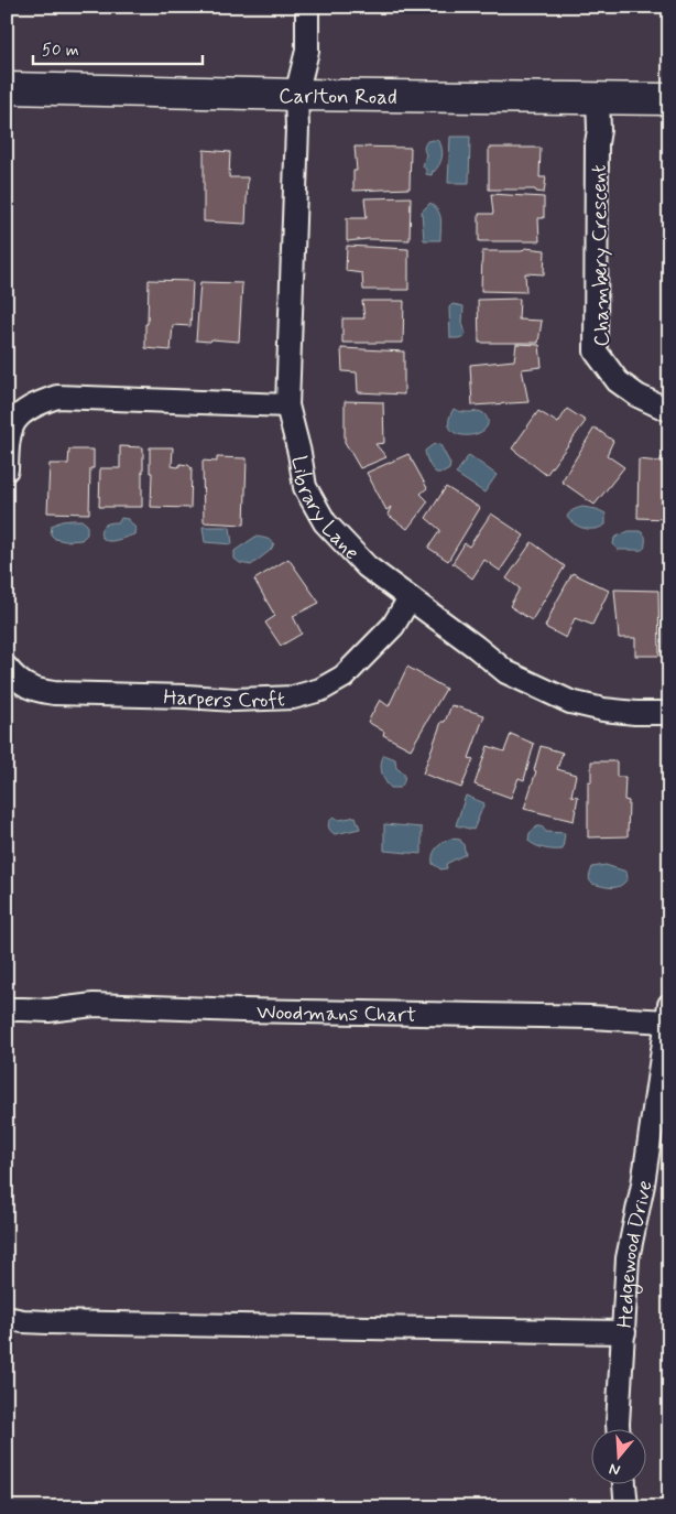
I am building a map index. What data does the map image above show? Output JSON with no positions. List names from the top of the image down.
{
  "streets": {
    "main road": ["Carlton Road"],
    "street": [
      "Chambery Crescent",
      "Library Lane",
      "Harpers Croft",
      "Woodmans Chart",
      "Hedgewood Drive"
    ]
  },
  "crossings": [
    ["Carlton Road", "Chambery Crescent"],
    ["Carlton Road", "Library Lane"],
    ["Library Lane", "Harpers Croft"],
    ["Woodmans Chart", "Hedgewood Drive"]
  ],
  "scale_bar": "50 m",
  "north": "bottom"
}
